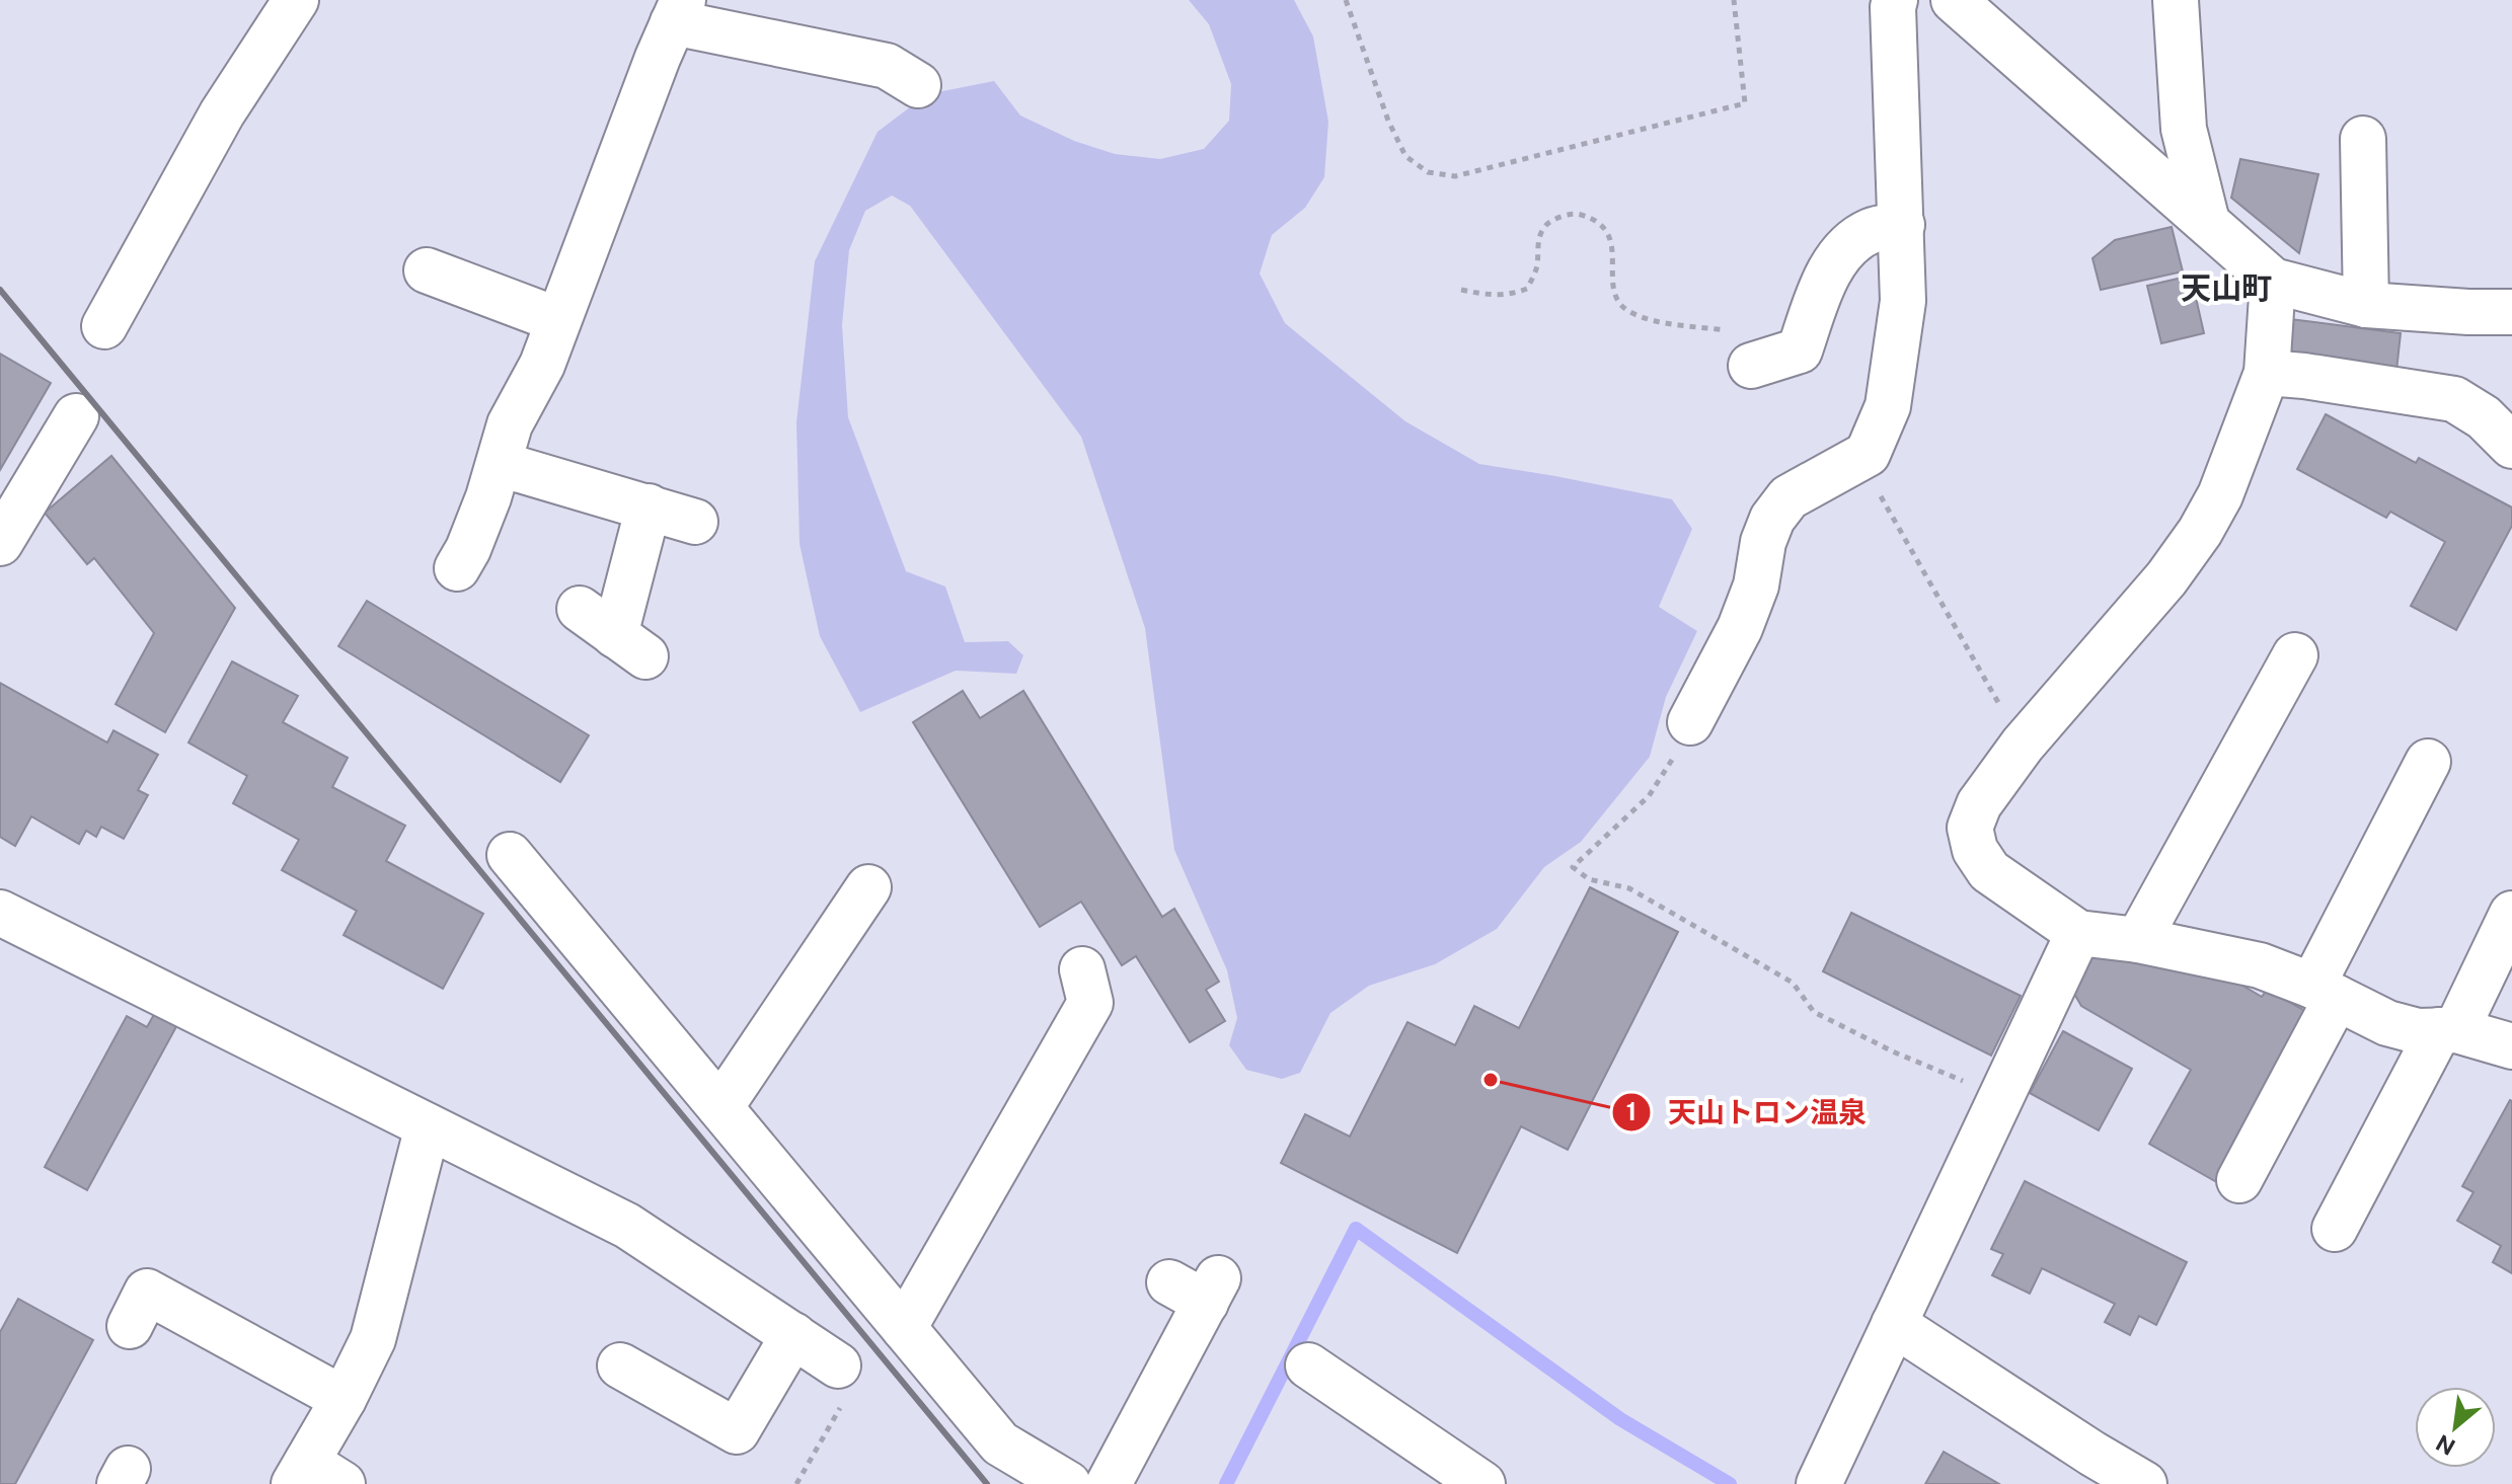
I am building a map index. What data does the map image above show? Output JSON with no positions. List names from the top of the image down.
{
  "districts": ["天山町"],
  "places": ["天山トロン温泉"],
  "north": "bottom left"
}
